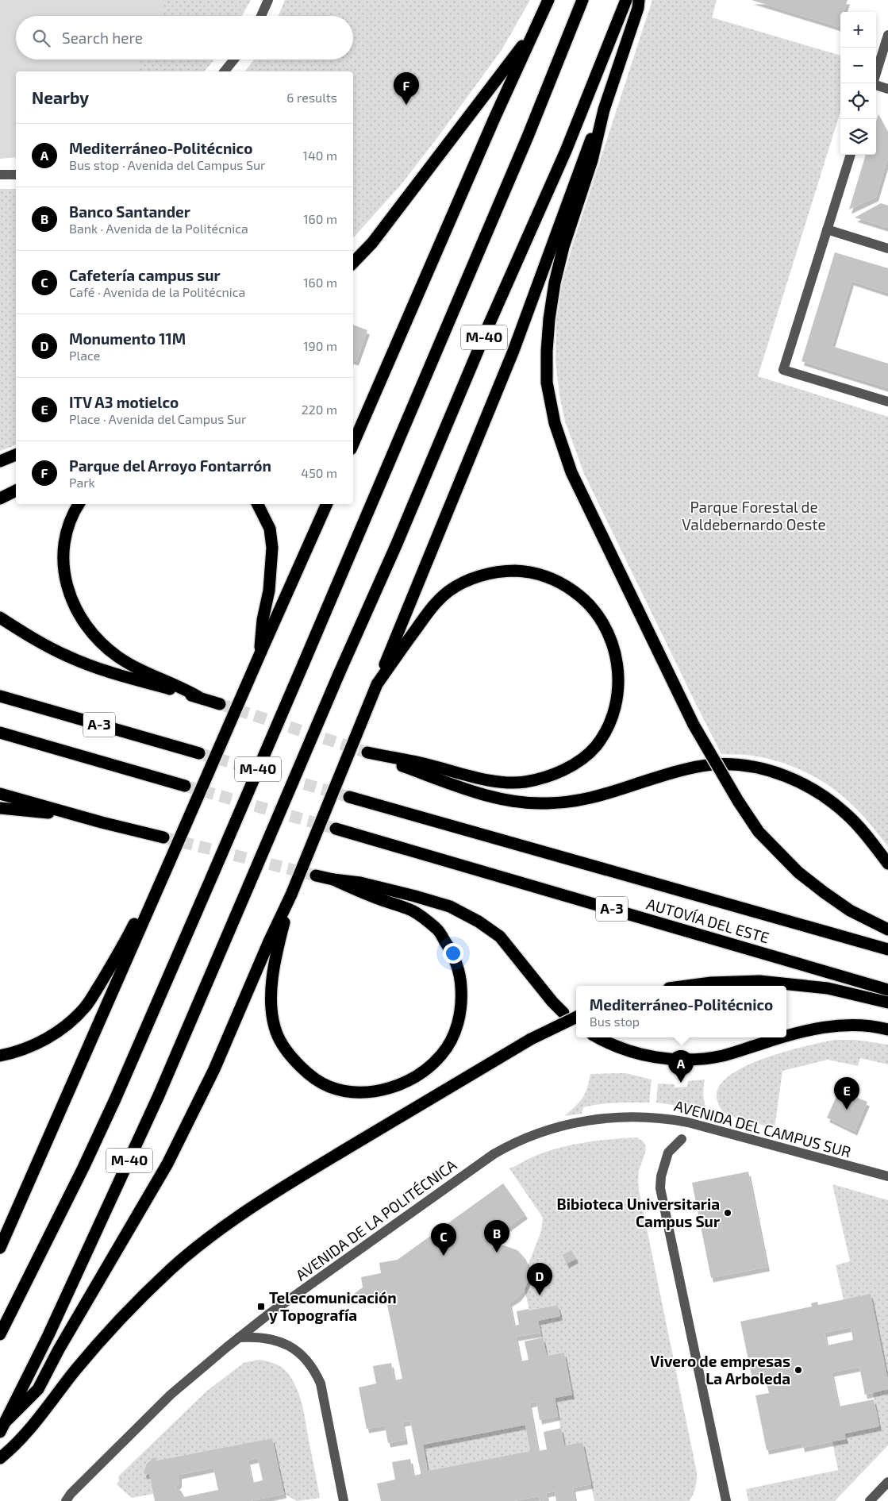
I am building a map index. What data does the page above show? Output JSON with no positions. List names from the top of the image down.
{
  "streets": {
    "highway": ["M-40", "A-3", "AUTOVÍA DEL ESTE"],
    "street": ["AVENIDA DEL CAMPUS SUR", "AVENIDA DE LA POLITÉCNICA"]
  },
  "crossings": [
    ["AVENIDA DEL CAMPUS SUR", "AVENIDA DE LA POLITÉCNICA"]
  ],
  "parks": ["Parque Forestal de Valdebernardo Oeste"],
  "places": {
    "other": ["Bibioteca Universitaria Campus Sur", "Vivero de empresas La Arboleda"],
    "transit": ["Telecomunicación y Topografía"]
  },
  "page": {
    "map_buttons": ["+", "−"],
    "search": "Search here",
    "heading": ["Nearby", "6 results"],
    "pins": [
      "F",
      "A",
      "E",
      "B",
      "C",
      "D"
    ],
    "list": [
      {
        "mark": "A",
        "name": "Mediterráneo-Politécnico",
        "note": "Bus stop · Avenida del Campus Sur",
        "value": "140 m"
      },
      {
        "mark": "B",
        "name": "Banco Santander",
        "note": "Bank · Avenida de la Politécnica",
        "value": "160 m"
      },
      {
        "mark": "C",
        "name": "Cafetería campus sur",
        "note": "Café · Avenida de la Politécnica",
        "value": "160 m"
      },
      {
        "mark": "D",
        "name": "Monumento 11M",
        "note": "Place",
        "value": "190 m"
      },
      {
        "mark": "E",
        "name": "ITV A3 motielco",
        "note": "Place · Avenida del Campus Sur",
        "value": "220 m"
      },
      {
        "mark": "F",
        "name": "Parque del Arroyo Fontarrón",
        "note": "Park",
        "value": "450 m"
      }
    ],
    "popup": ["Mediterráneo-Politécnico", "Bus stop"]
  }
}
